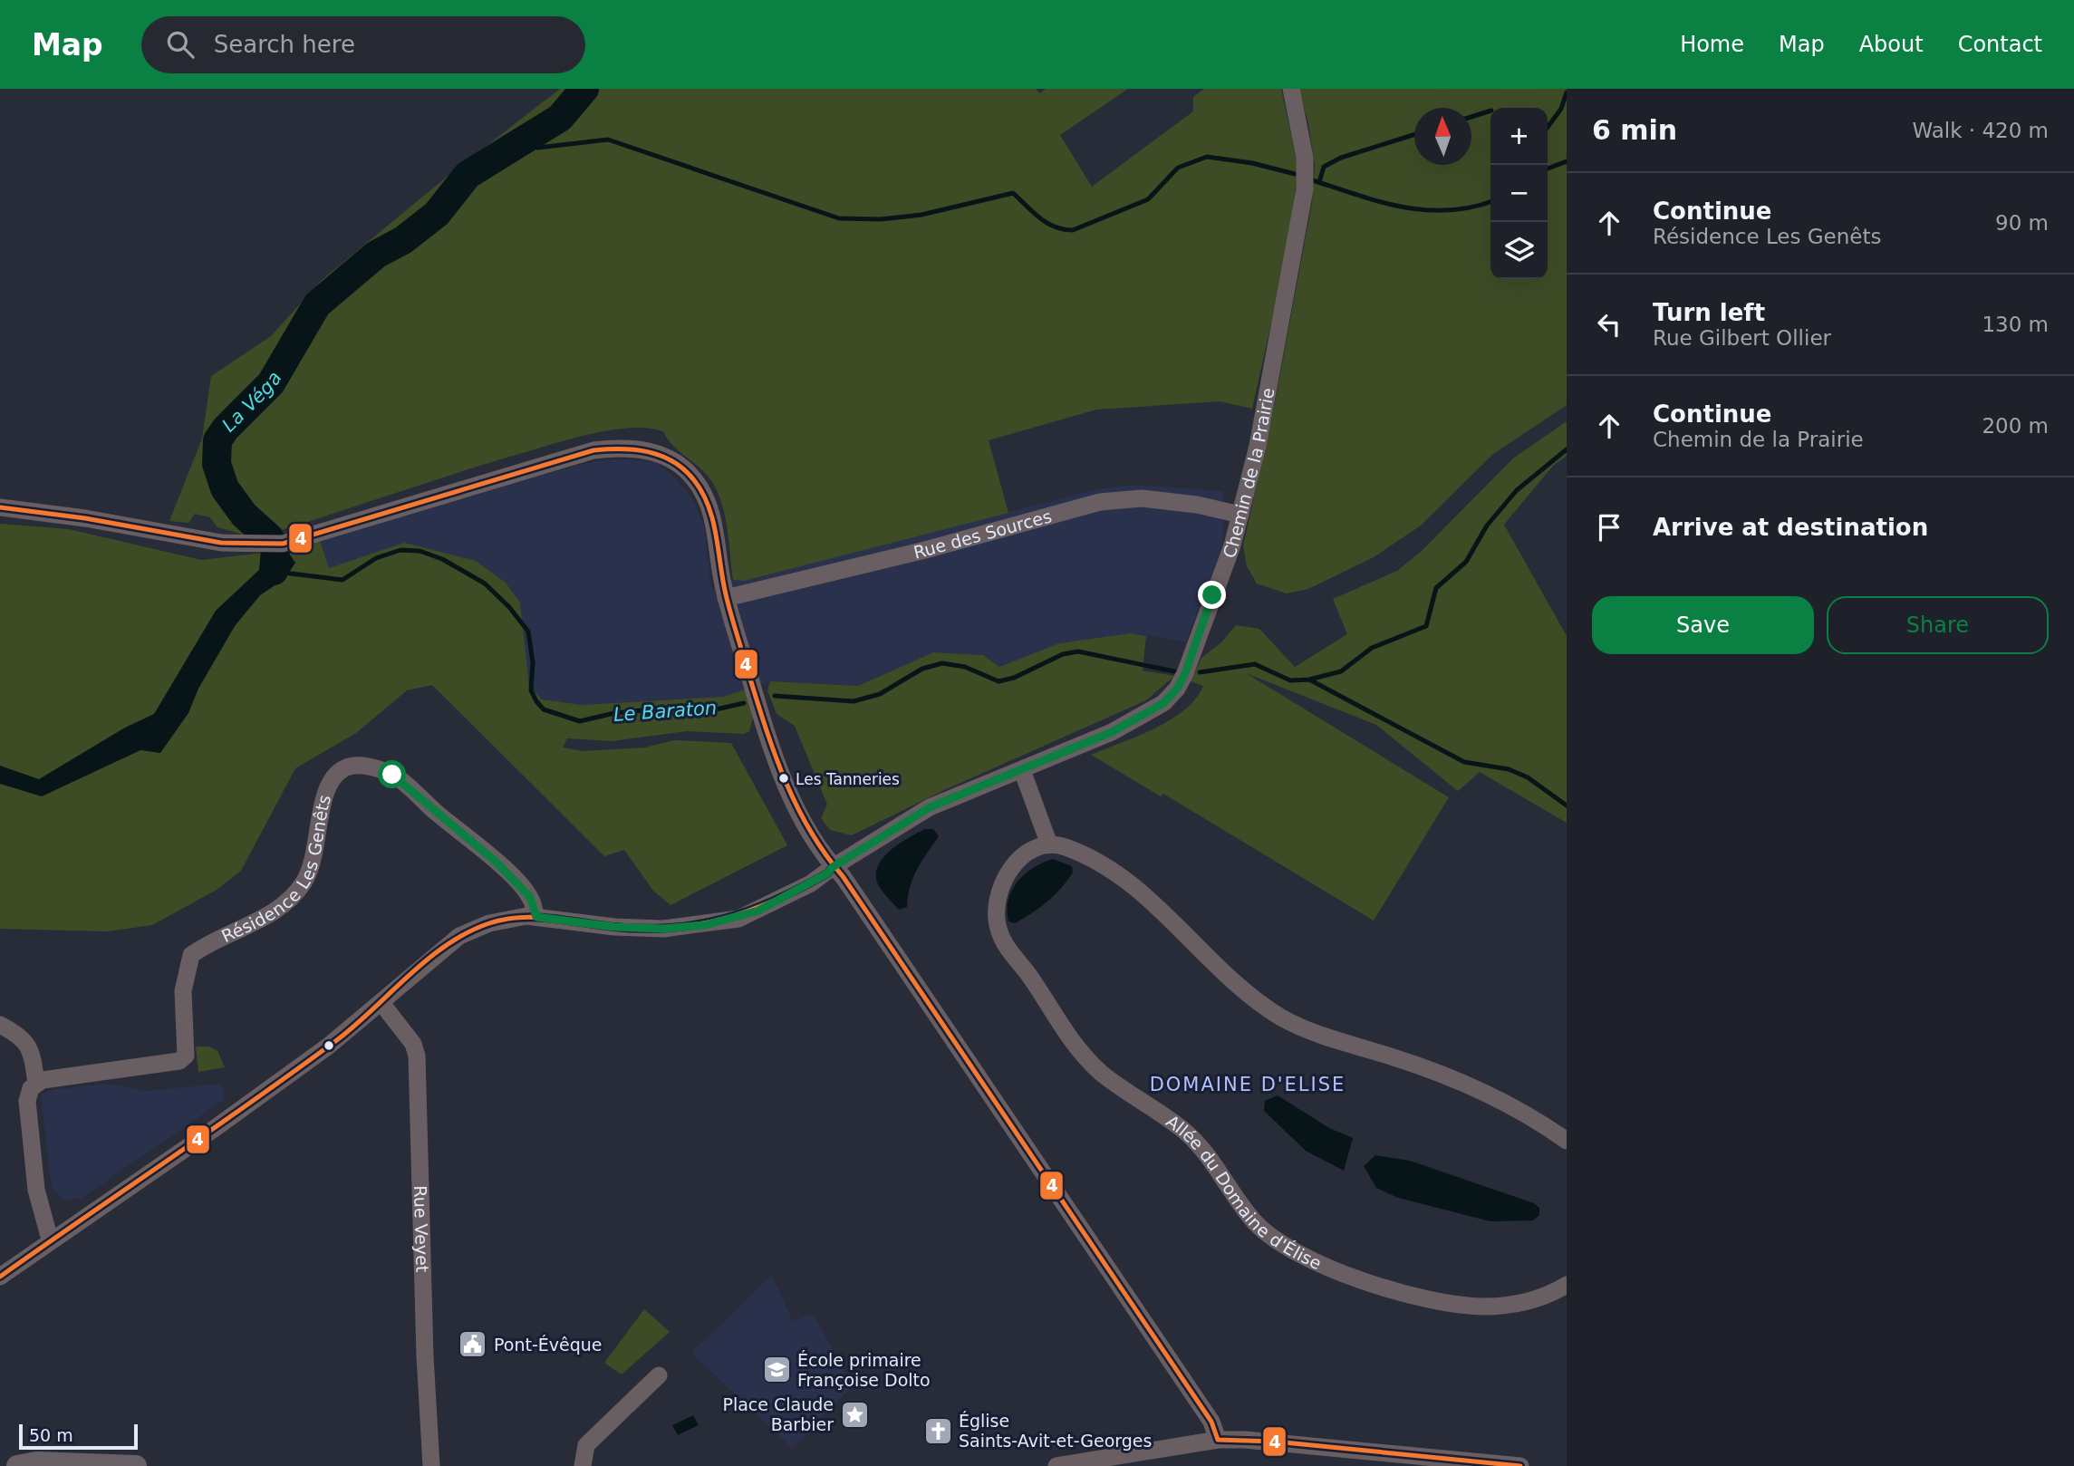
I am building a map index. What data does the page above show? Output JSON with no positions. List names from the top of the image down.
{
  "streets": {
    "street": [
      "Chemin de la Prairie",
      "Rue des Sources",
      "Résidence Les Genêts",
      "Allée du Domaine d'Élise",
      "Rue Veyet"
    ]
  },
  "crossings": [
    ["Chemin de la Prairie", "Rue des Sources"],
    ["Chemin de la Prairie", "Résidence Les Genêts"],
    ["Chemin de la Prairie", "Rue Veyet"]
  ],
  "districts": ["DOMAINE D'ELISE"],
  "water": ["La Véga", "Le Baraton"],
  "places": {
    "other": ["Les Tanneries"],
    "public building": ["Pont-Évêque"],
    "school or university": ["École primaire Françoise Dolto"],
    "place": ["Place Claude Barbier"],
    "church": ["Église Saints-Avit-et-Georges"]
  },
  "lines": ["transit line 4"],
  "scale_bar": "50 m",
  "north": "top",
  "page": {
    "header": "Map",
    "search": "Search here",
    "nav": [
      "Home",
      "Map",
      "About",
      "Contact"
    ],
    "heading": ["6 min", "Walk · 420 m"],
    "map_buttons": ["+", "−"],
    "list": [
      ["Continue", "Résidence Les Genêts", "90 m"],
      ["Turn left", "Rue Gilbert Ollier", "130 m"],
      ["Continue", "Chemin de la Prairie", "200 m"],
      "Arrive at destination"
    ],
    "buttons": ["Save", "Share"],
    "scale": "50 m"
  }
}
